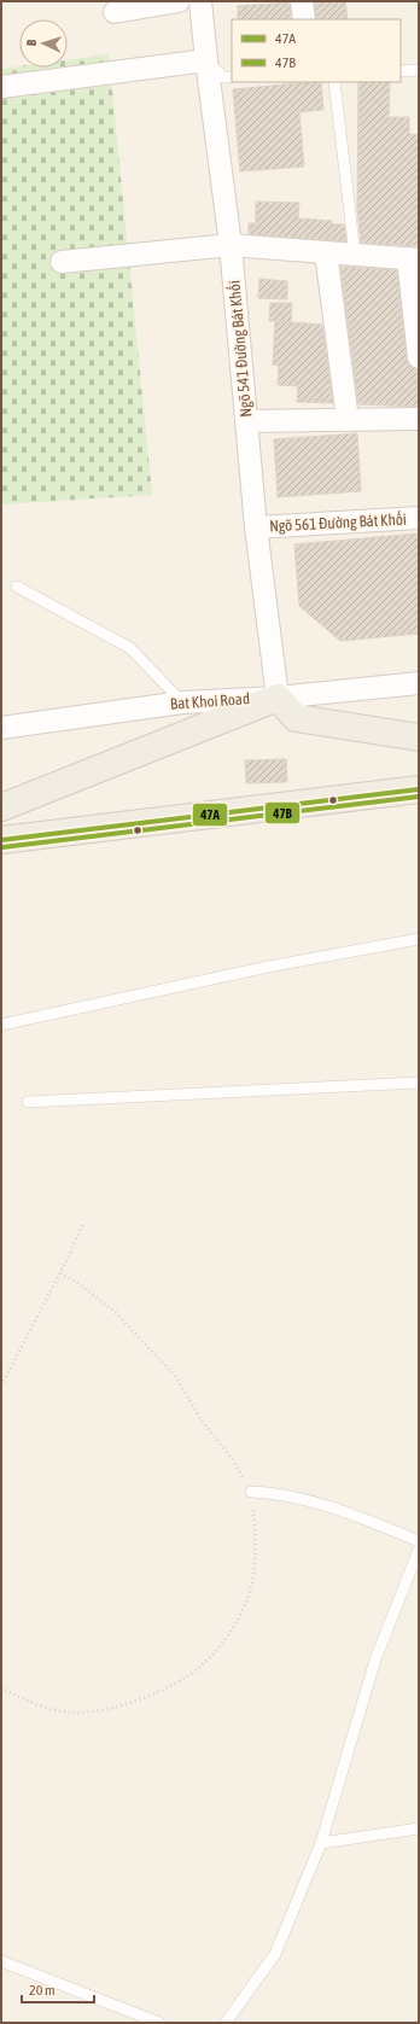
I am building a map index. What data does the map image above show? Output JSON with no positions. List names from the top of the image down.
{
  "streets": {
    "street": ["Ngõ 541 Đường Bát Khối", "Ngõ 561 Đường Bát Khối", "Bat Khoi Road"]
  },
  "crossings": [
    ["Ngõ 541 Đường Bát Khối", "Ngõ 561 Đường Bát Khối"],
    ["Ngõ 541 Đường Bát Khối", "Bat Khoi Road"]
  ],
  "lines": ["transit line 47A", "transit line 47B"],
  "legend": ["47A", "47B"],
  "scale_bar": "20 m",
  "north": "left"
}
